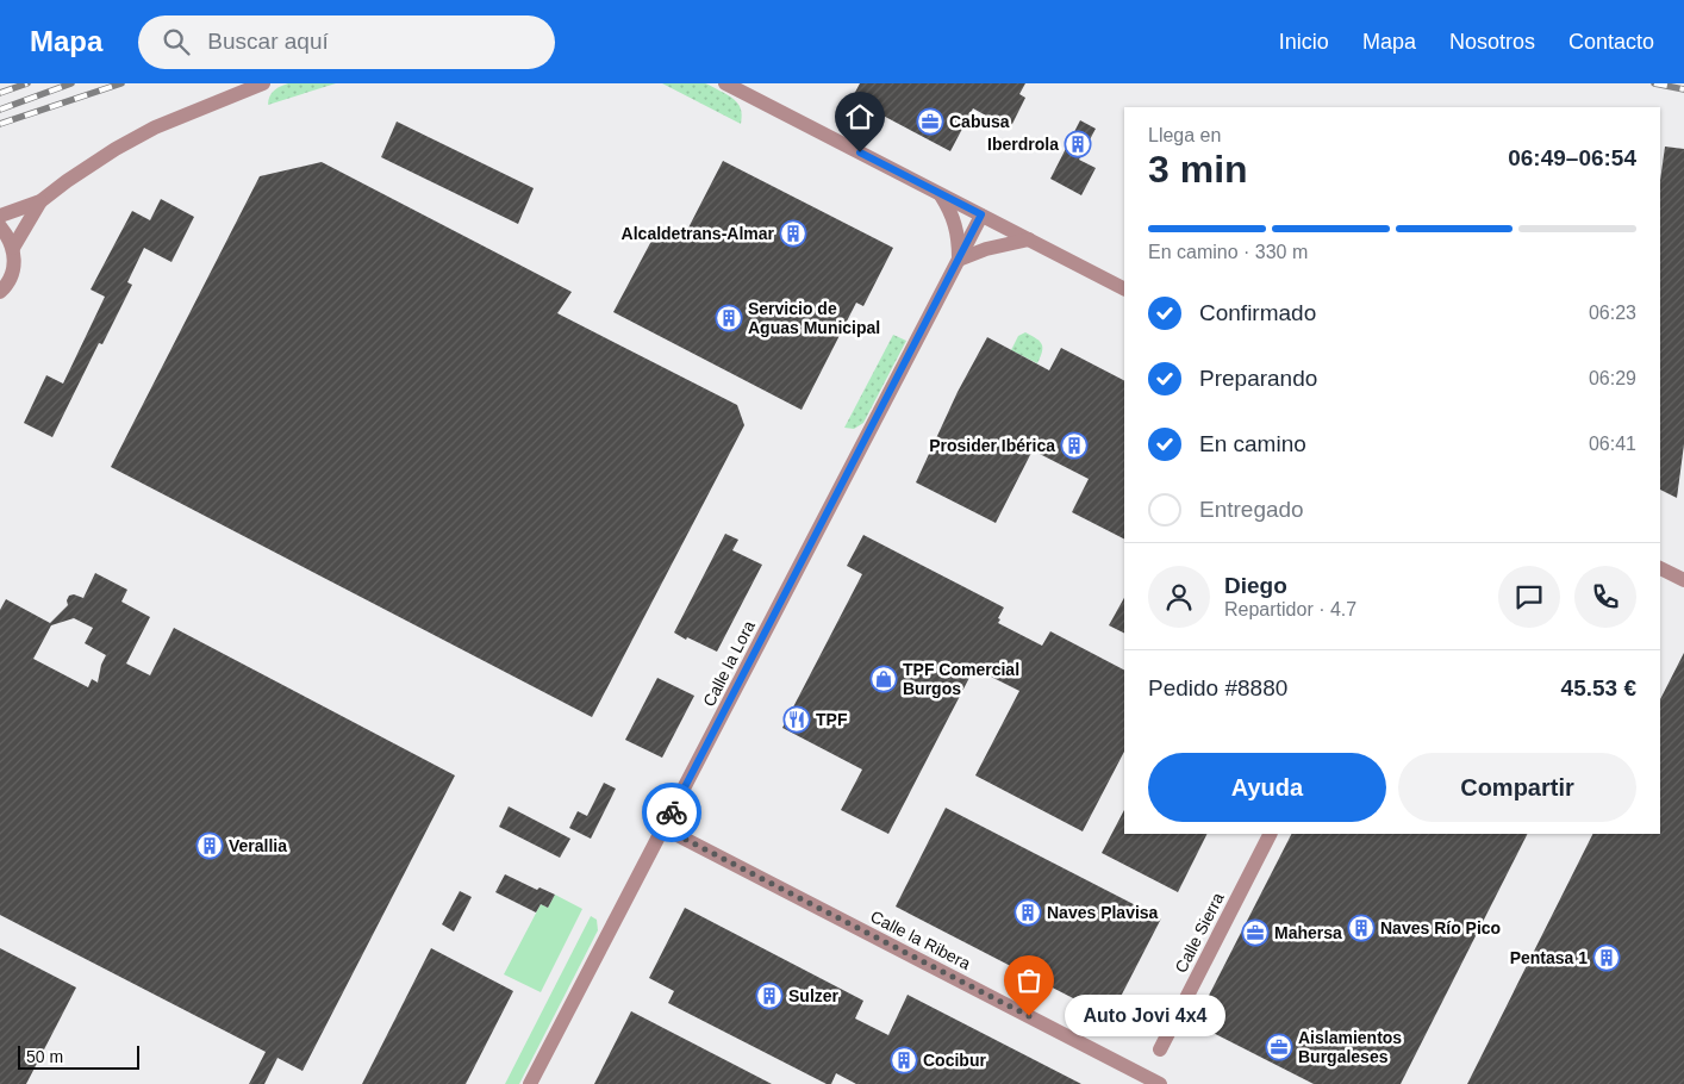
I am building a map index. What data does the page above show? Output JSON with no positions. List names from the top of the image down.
{
  "streets": {
    "street": ["Calle la Lora", "Calle Sierra", "Calle la Ribera"]
  },
  "crossings": [
    ["Calle la Lora", "Calle la Ribera"]
  ],
  "places": {
    "office": ["Cabusa", "Mahersa", "Aislamientos Burgaleses"],
    "building": [
      "Iberdrola",
      "Alcaldetrans-Almar",
      "Servicio de Aguas Municipal",
      "Prosider Ibérica",
      "Verallia",
      "Naves Plavisa",
      "Naves Río Pico",
      "Pentasa 1",
      "Sulzer",
      "Cocibur"
    ],
    "shop": ["TPF Comercial Burgos"],
    "restaurant": ["TPF"],
    "other": ["Auto Jovi 4x4"]
  },
  "scale_bar": "50 m",
  "page": {
    "header": "Mapa",
    "search": "Buscar aquí",
    "nav": [
      "Inicio",
      "Mapa",
      "Nosotros",
      "Contacto"
    ],
    "heading": ["3 min", "Llega en", "06:49–06:54"],
    "panel": [
      "Diego",
      "Repartidor · 4.7",
      "Pedido #8880",
      "45.53 €"
    ],
    "bar": "En camino · 330 m",
    "list": [
      ["Confirmado", "06:23"],
      ["Preparando", "06:29"],
      ["En camino", "06:41"],
      "Entregado"
    ],
    "buttons": ["Ayuda", "Compartir"],
    "bubble": "Auto Jovi 4x4",
    "scale": "50 m"
  }
}
